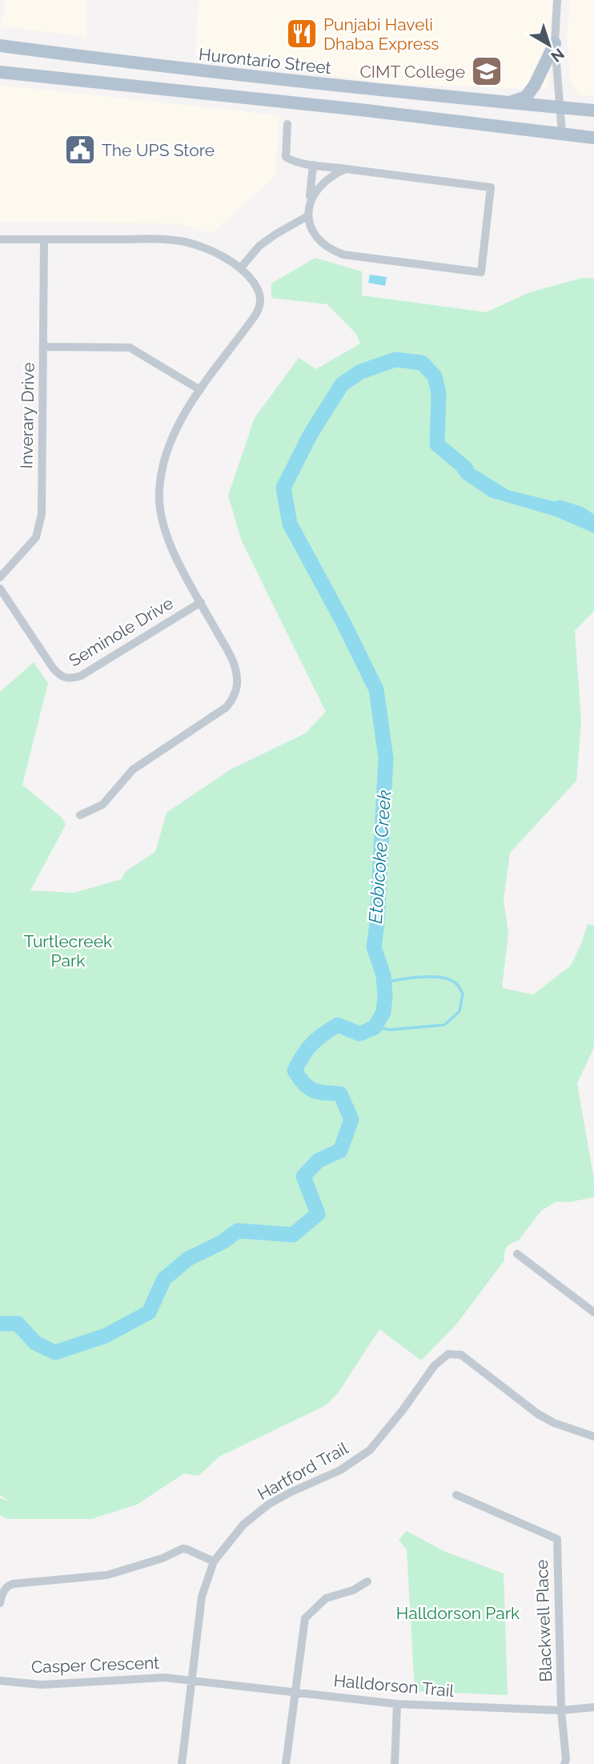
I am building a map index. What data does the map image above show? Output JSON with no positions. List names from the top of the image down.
{
  "streets": {
    "main road": ["Hurontario Street"],
    "street": [
      "Inverary Drive",
      "Seminole Drive",
      "Hartford Trail",
      "Blackwell Place",
      "Casper Crescent",
      "Halldorson Trail"
    ]
  },
  "crossings": [
    ["Hartford Trail", "Casper Crescent"],
    ["Hartford Trail", "Halldorson Trail"],
    ["Blackwell Place", "Halldorson Trail"],
    ["Casper Crescent", "Halldorson Trail"]
  ],
  "water": ["Etobicoke Creek"],
  "parks": ["Turtlecreek Park", "Halldorson Park"],
  "places": {
    "restaurant": ["Punjabi Haveli Dhaba Express"],
    "school or university": ["CIMT College"],
    "public building": ["The UPS Store"]
  },
  "north": "bottom right"
}
